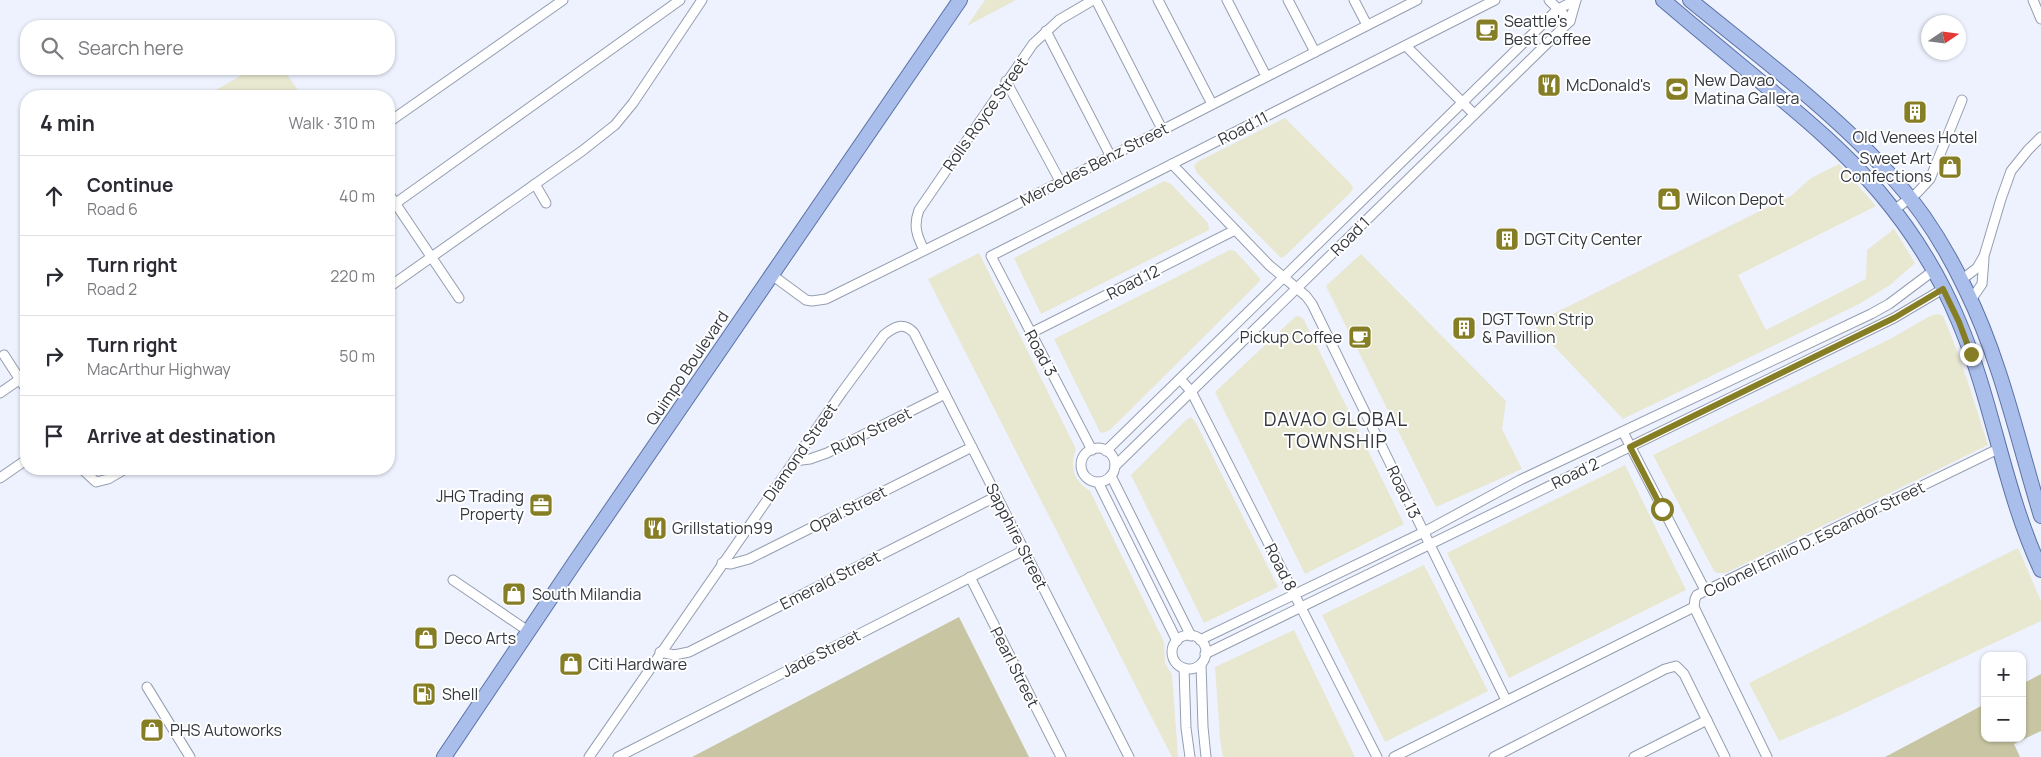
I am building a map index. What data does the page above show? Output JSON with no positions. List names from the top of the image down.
{
  "streets": {
    "main road": ["Quimpo Boulevard"],
    "street": [
      "Rolls Royce Street",
      "Road 11",
      "Mercedes Benz Street",
      "Road 1",
      "Road 12",
      "Road 3",
      "Ruby Street",
      "Diamond Street",
      "Road 2",
      "Road 13",
      "Opal Street",
      "Sapphire Street",
      "Colonel Emilio D. Escandor Street",
      "Road 8",
      "Emerald Street",
      "Jade Street",
      "Pearl Street"
    ]
  },
  "crossings": [
    ["Rolls Royce Street", "Mercedes Benz Street"],
    ["Road 11", "Road 3"],
    ["Road 11", "Road 13"],
    ["Mercedes Benz Street", "Quimpo Boulevard"],
    ["Road 1", "Road 3"],
    ["Road 1", "Road 13"],
    ["Road 1", "Road 8"],
    ["Road 12", "Road 3"],
    ["Road 12", "Road 13"],
    ["Ruby Street", "Diamond Street"],
    ["Ruby Street", "Sapphire Street"],
    ["Diamond Street", "Opal Street"],
    ["Diamond Street", "Sapphire Street"],
    ["Diamond Street", "Emerald Street"],
    ["Road 2", "Road 13"],
    ["Road 2", "Road 8"],
    ["Road 13", "Colonel Emilio D. Escandor Street"],
    ["Opal Street", "Sapphire Street"],
    ["Sapphire Street", "Emerald Street"],
    ["Sapphire Street", "Jade Street"],
    ["Jade Street", "Pearl Street"]
  ],
  "districts": ["DAVAO GLOBAL TOWNSHIP"],
  "places": {
    "cafe": ["Seattle's Best Coffee", "Pickup Coffee"],
    "restaurant": ["McDonald's", "Grillstation99"],
    "sports": ["New Davao Matina Gallera"],
    "building": ["Old Venees Hotel", "DGT City Center", "DGT Town Strip & Pavillion"],
    "shop": [
      "Sweet Art Confections",
      "Wilcon Depot",
      "South Milandia",
      "Deco Arts",
      "Citi Hardware",
      "PHS Autoworks"
    ],
    "office": ["JHG Trading Property"],
    "fuel station": ["Shell"]
  },
  "north": "right",
  "page": {
    "search": "Search here",
    "heading": ["4 min", "Walk · 310 m"],
    "list": [
      ["Continue", "Road 6", "40 m"],
      ["Turn right", "Road 2", "220 m"],
      ["Turn right", "MacArthur Highway", "50 m"],
      "Arrive at destination"
    ],
    "map_buttons": ["+", "−"]
  }
}
